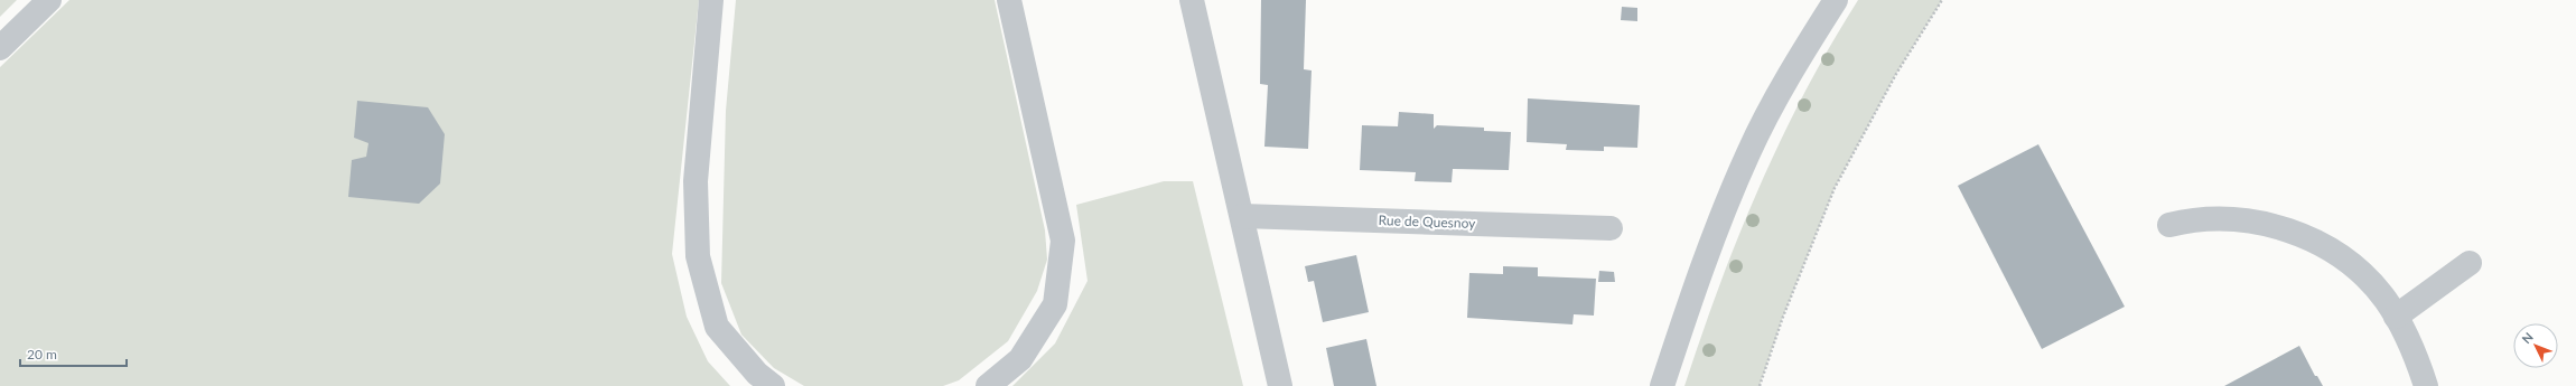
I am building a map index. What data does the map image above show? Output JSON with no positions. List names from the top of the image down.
{
  "streets": {
    "street": ["Rue de Quesnoy"]
  },
  "scale_bar": "20 m",
  "north": "top left"
}
